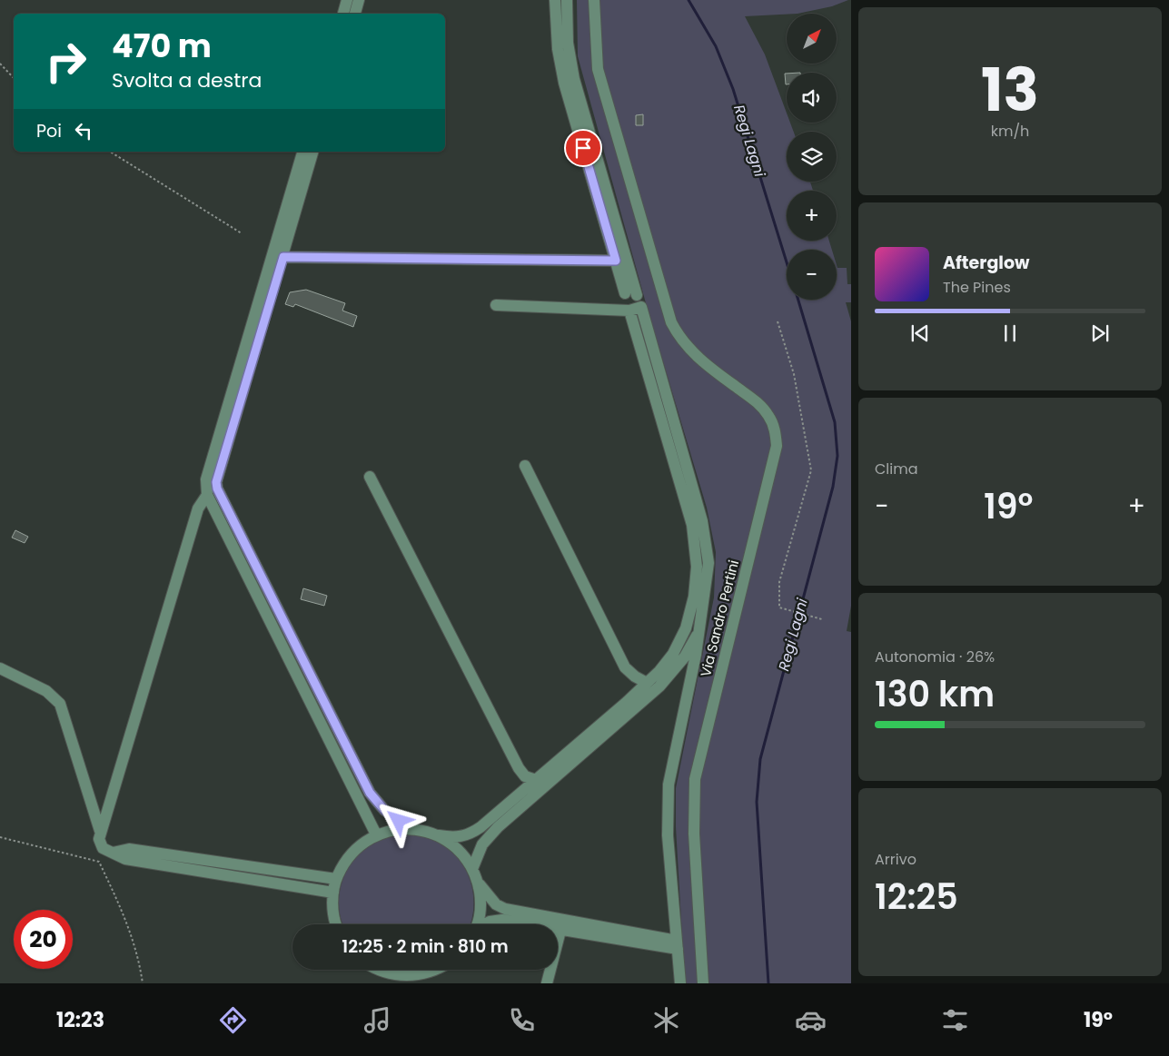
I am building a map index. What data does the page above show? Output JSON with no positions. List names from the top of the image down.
{
  "streets": {
    "street": ["Via Sandro Pertini"]
  },
  "water": ["Regi Lagni"],
  "north": "top right",
  "page": {
    "tile": [
      ["13", "km/h"],
      "Clima",
      ["Autonomia · 26%", "130 km"],
      ["Arrivo", "12:25"]
    ],
    "map_buttons": ["+", "−"],
    "turn": ["470 m", "Svolta a destra"],
    "then": "Poi",
    "song": ["Afterglow", "The Pines"],
    "heat": ["−", "19°", "+"],
    "limit": "20",
    "trip": "12:25 · 2 min · 810 m",
    "tabs": ["12:23", "19°"]
  }
}
